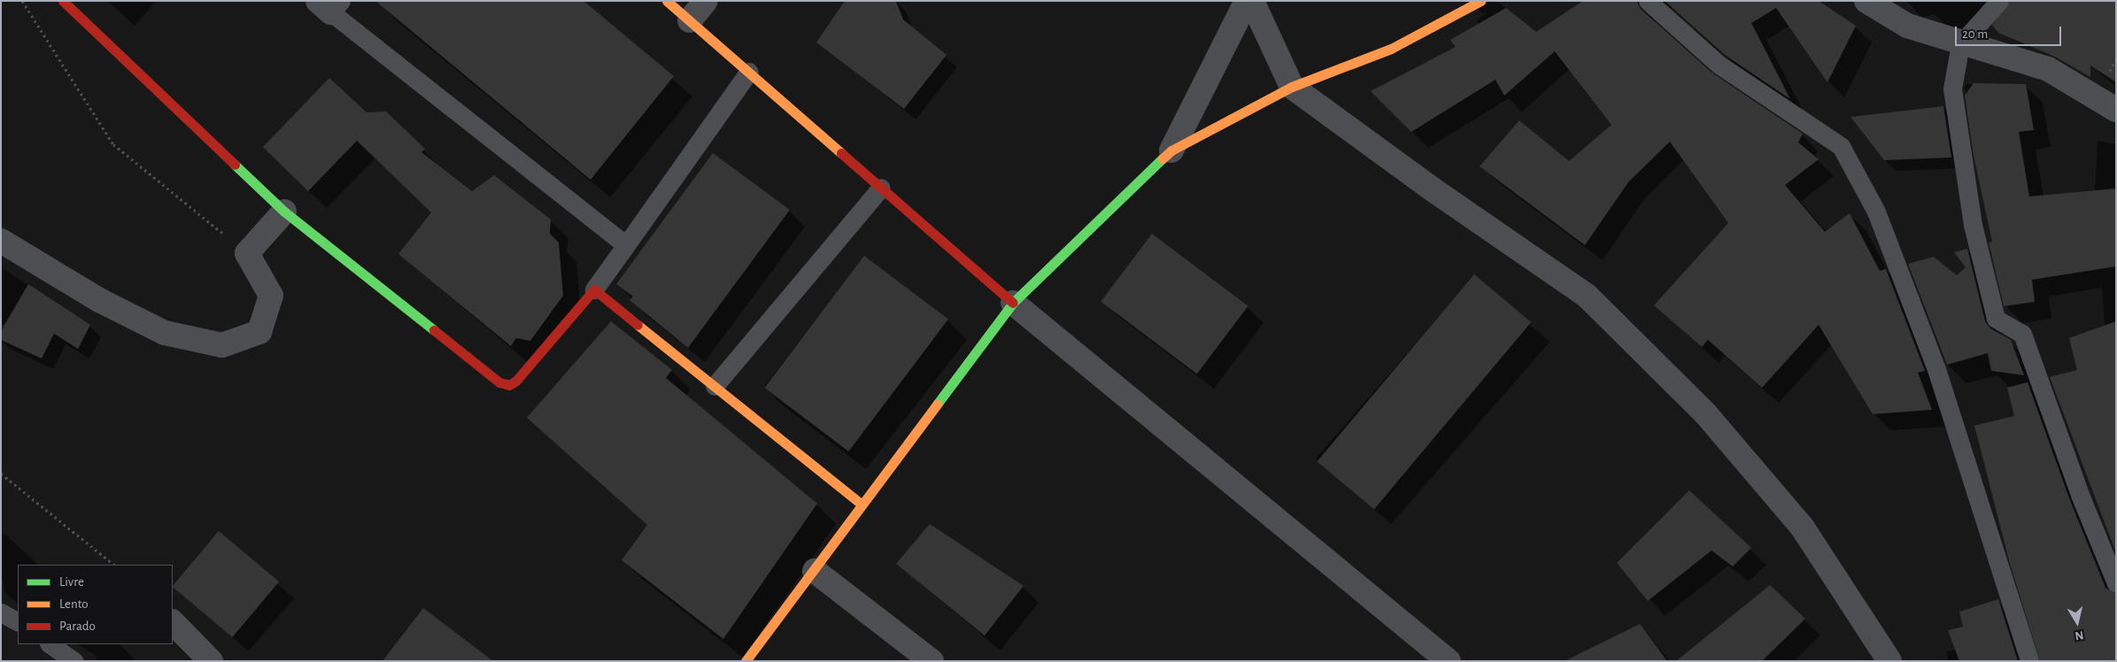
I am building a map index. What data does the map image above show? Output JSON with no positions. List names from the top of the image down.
{
  "legend": ["Livre", "Lento", "Parado"],
  "scale_bar": "20 m",
  "north": "bottom"
}
